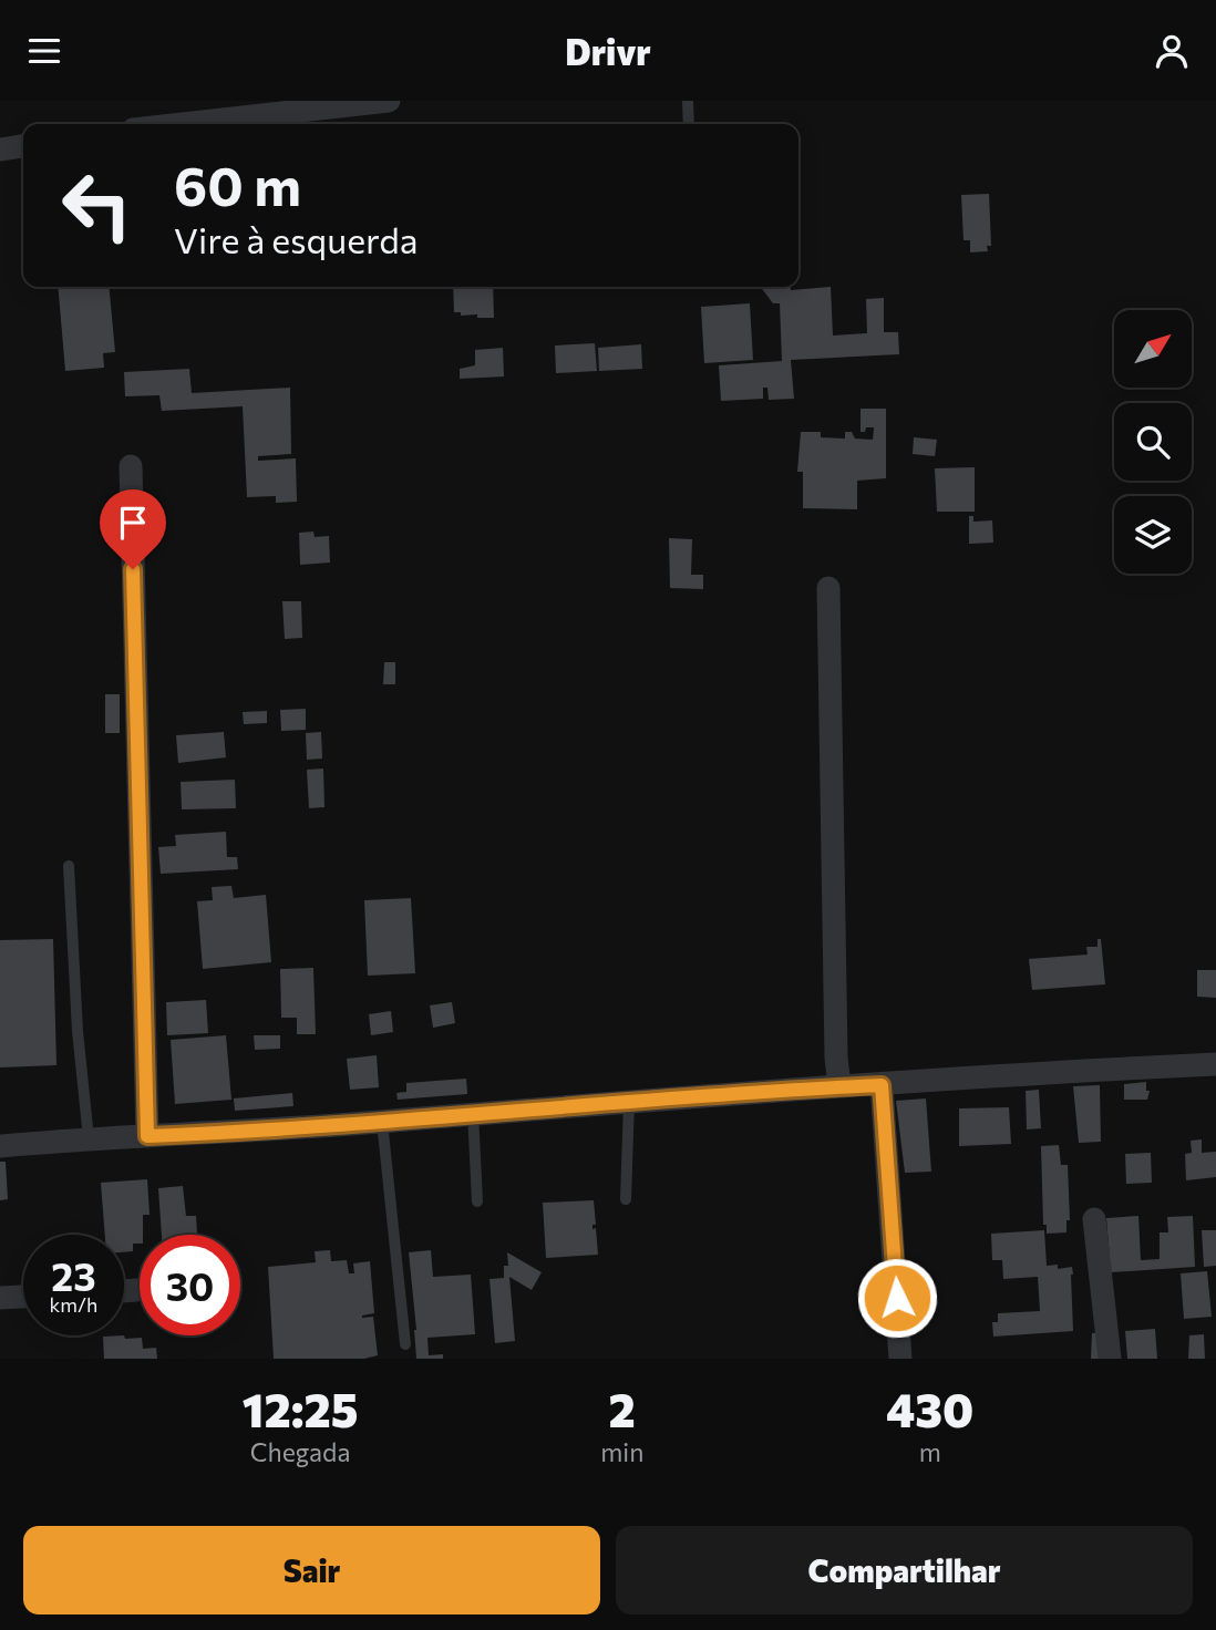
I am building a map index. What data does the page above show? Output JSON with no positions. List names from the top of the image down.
{
  "north": "top right",
  "page": {
    "header": "Drivr",
    "turn": ["60 m", "Vire à esquerda"],
    "speed": "23 km/h",
    "limit": "30",
    "eta": [
      "12:25",
      "Chegada",
      "2",
      "min",
      "430",
      "m"
    ],
    "buttons": ["Sair", "Compartilhar"]
  }
}
